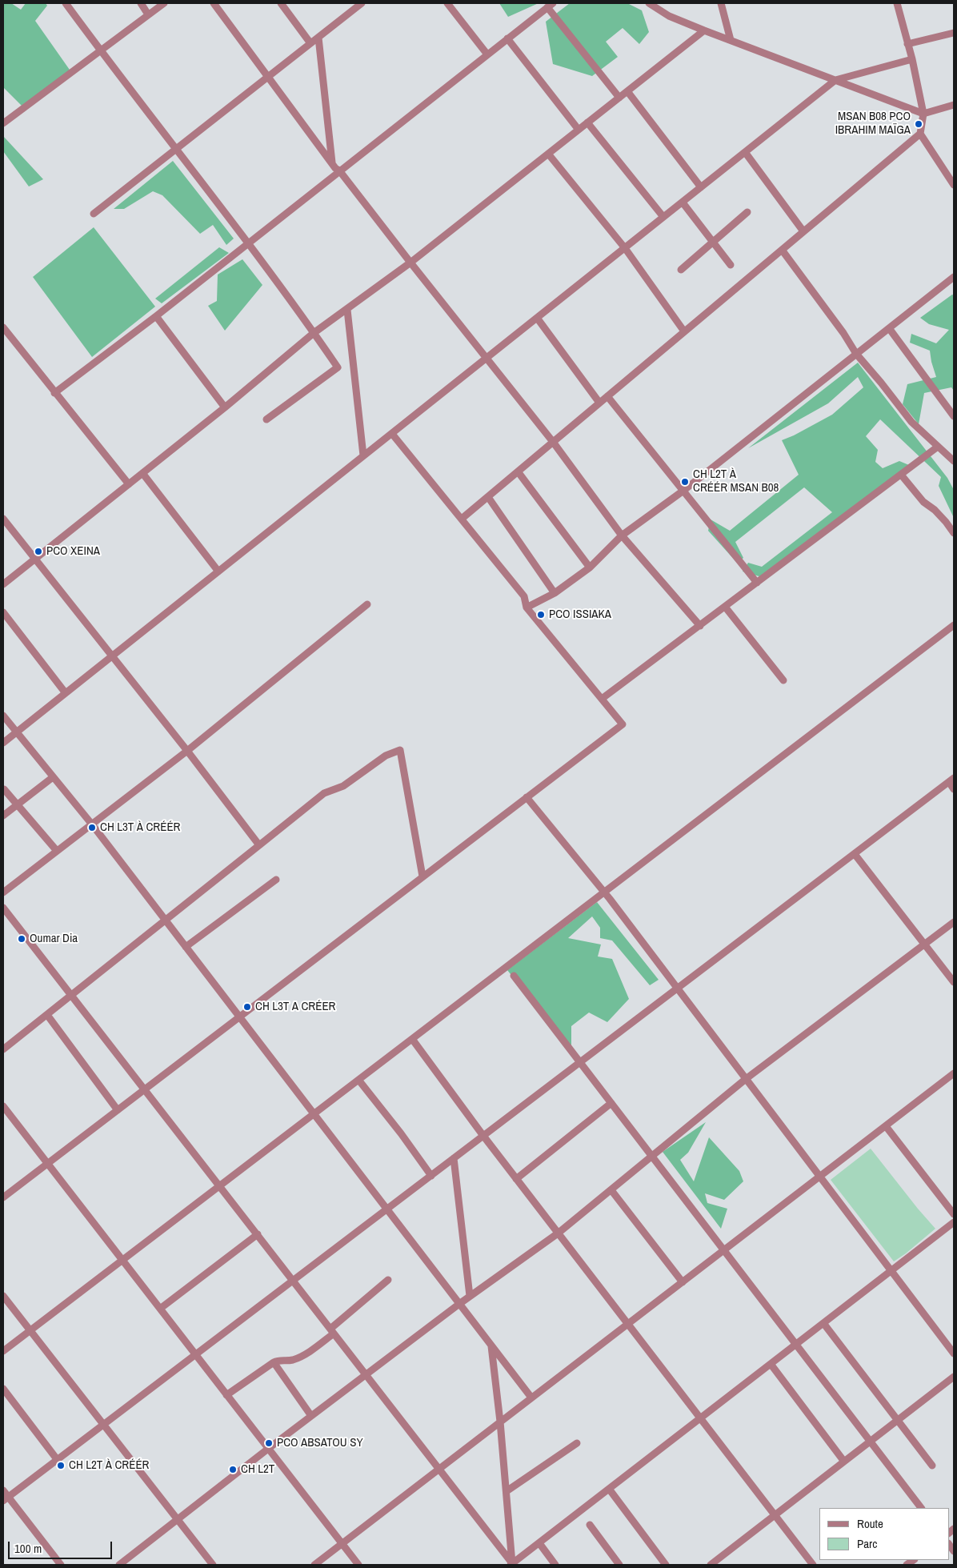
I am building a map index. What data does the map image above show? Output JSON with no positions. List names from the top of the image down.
{
  "places": [
    "MSAN B08 PCO IBRAHIM MAÏGA",
    "CH L2T À CRÉÉR MSAN B08",
    "PCO XEINA",
    "PCO ISSIAKA",
    "CH L3T À CRÉÉR",
    "Oumar Dia",
    "CH L3T A CRÉER",
    "PCO ABSATOU SY",
    "CH L2T À CRÉÉR",
    "CH L2T"
  ],
  "legend": ["Route", "Parc"],
  "scale_bar": "100 m"
}
